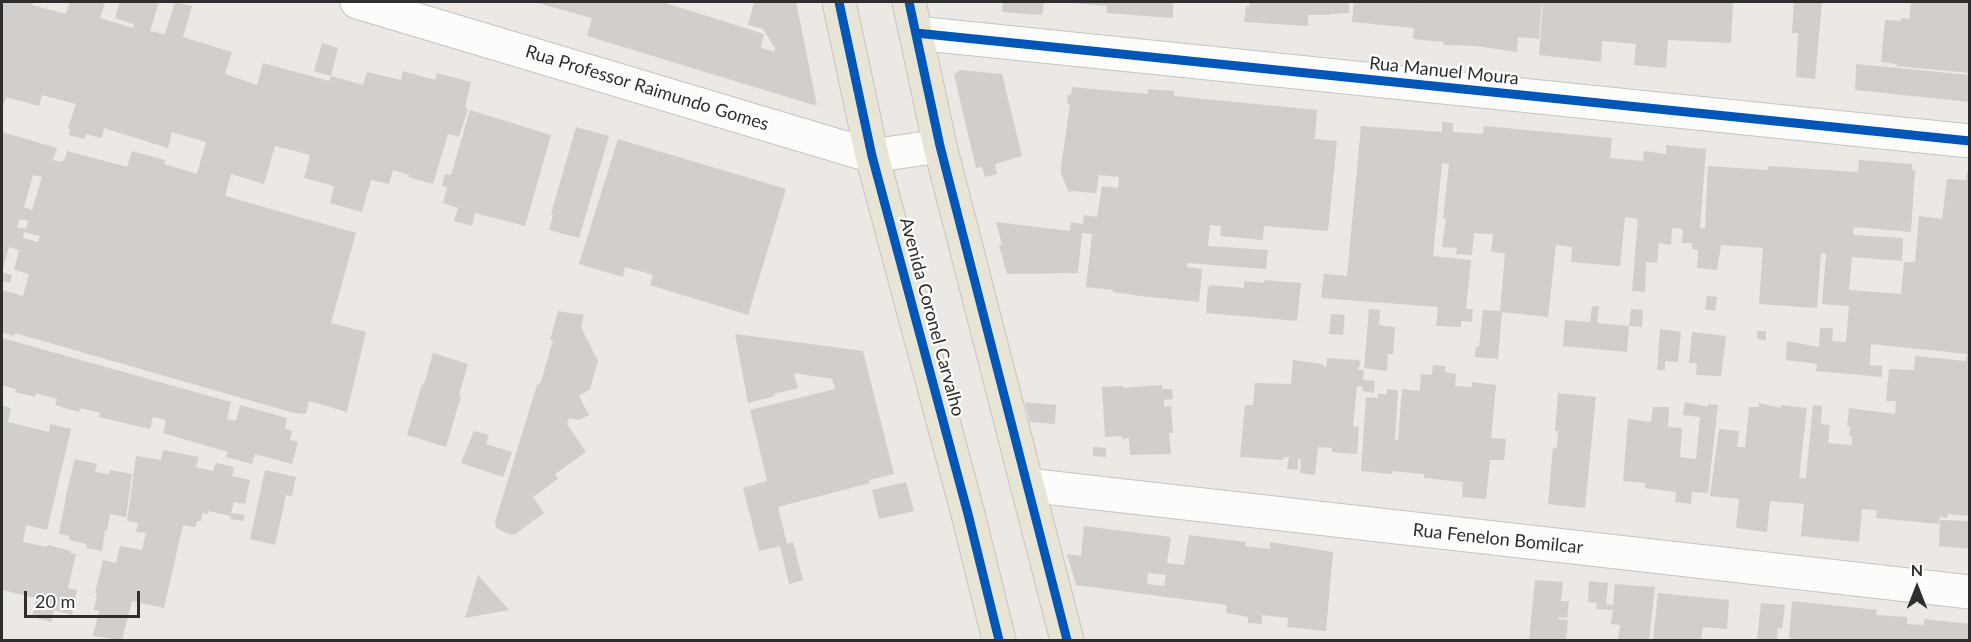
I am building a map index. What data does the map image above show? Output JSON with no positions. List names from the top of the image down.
{
  "streets": {
    "main road": ["Avenida Coronel Carvalho"],
    "street": ["Rua Manuel Moura", "Rua Professor Raimundo Gomes", "Rua Fenelon Bomilcar"]
  },
  "crossings": [
    ["Rua Professor Raimundo Gomes", "Avenida Coronel Carvalho"]
  ],
  "scale_bar": "20 m",
  "north": "top"
}
